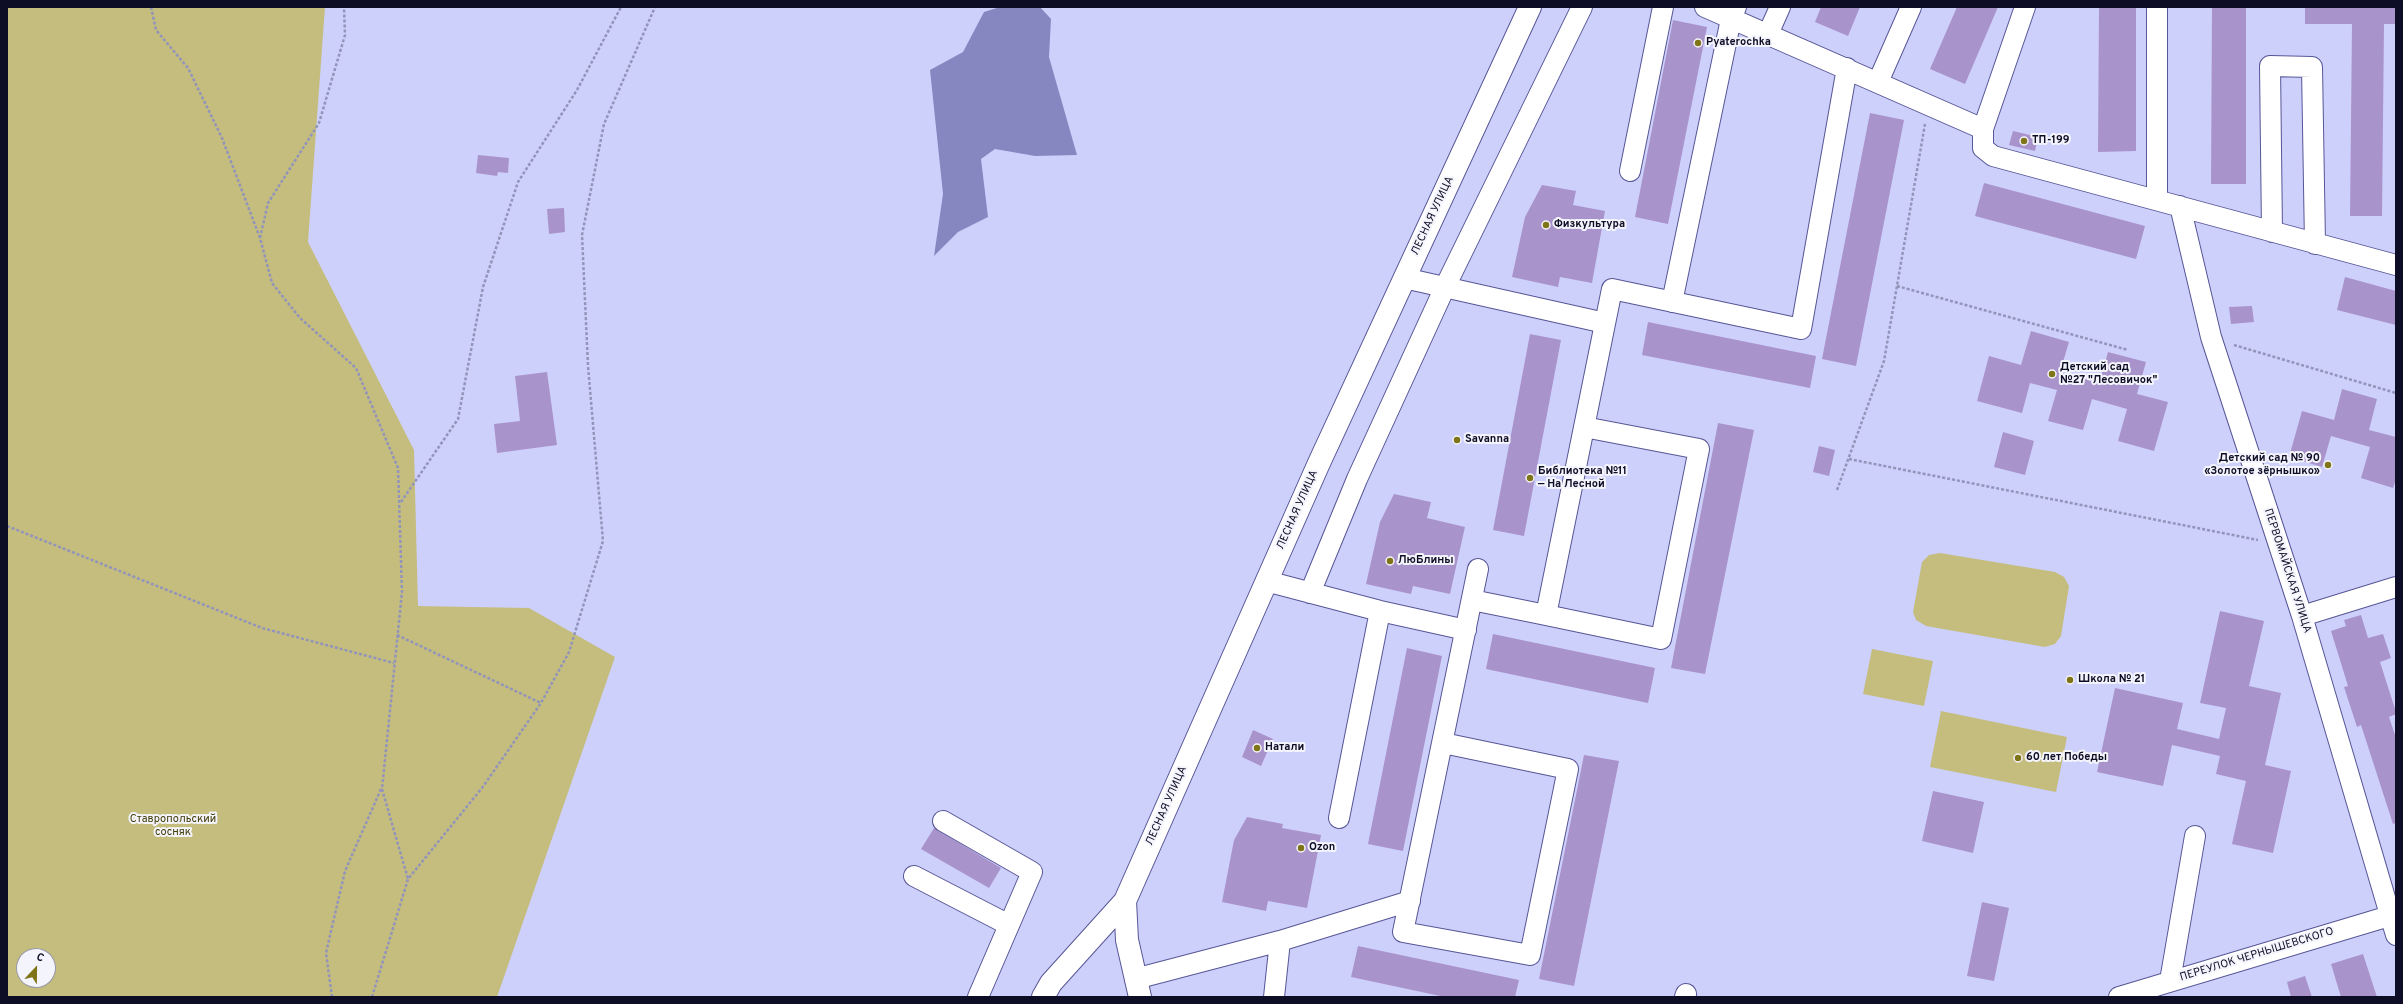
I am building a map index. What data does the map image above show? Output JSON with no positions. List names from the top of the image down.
{
  "streets": {
    "main road": ["ЛЕСНАЯ УЛИЦА"],
    "street": ["ПЕРВОМАЙСКАЯ УЛИЦА", "ПЕРЕУЛОК ЧЕРНЫШЕВСКОГО"]
  },
  "crossings": [
    ["ПЕРВОМАЙСКАЯ УЛИЦА", "ПЕРЕУЛОК ЧЕРНЫШЕВСКОГО"]
  ],
  "parks": ["Ставропольский сосняк"],
  "places": [
    "Pyaterochka",
    "ТП-199",
    "Физкультура",
    "Детский сад №27 \"Лесовичок\"",
    "Savanna",
    "Детский сад № 90 «Золотое зёрнышко»",
    "Библиотека №11 — На Лесной",
    "ЛюБлины",
    "Школа № 21",
    "Натали",
    "60 лет Победы",
    "Ozon"
  ],
  "north": "top"
}
